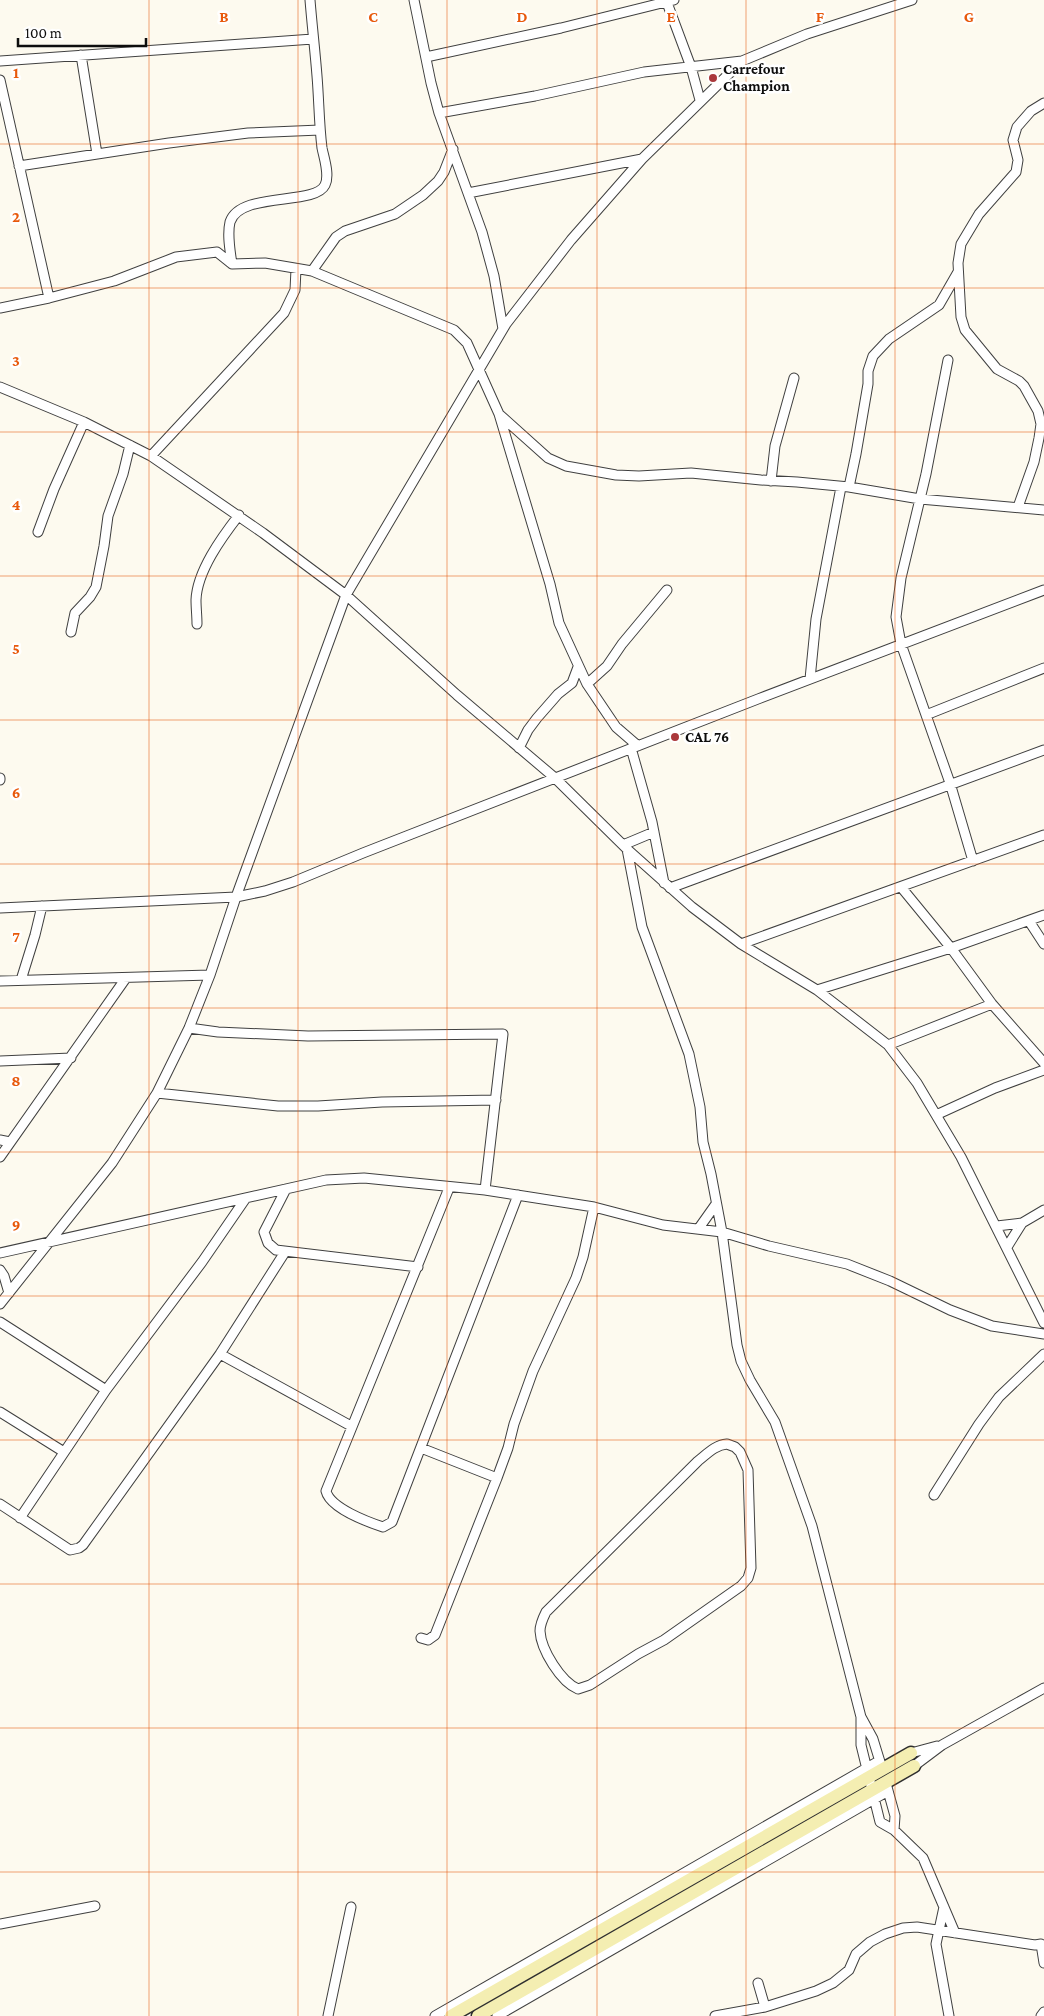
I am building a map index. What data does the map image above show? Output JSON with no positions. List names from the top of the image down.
{
  "places": ["Carrefour Champion", "CAL 76"],
  "scale_bar": "100 m",
  "grid": {
    "columns": [
      "B",
      "C",
      "D",
      "E",
      "F",
      "G"
    ],
    "rows": [
      "1",
      "2",
      "3",
      "4",
      "5",
      "6",
      "7",
      "8",
      "9"
    ]
  }
}
